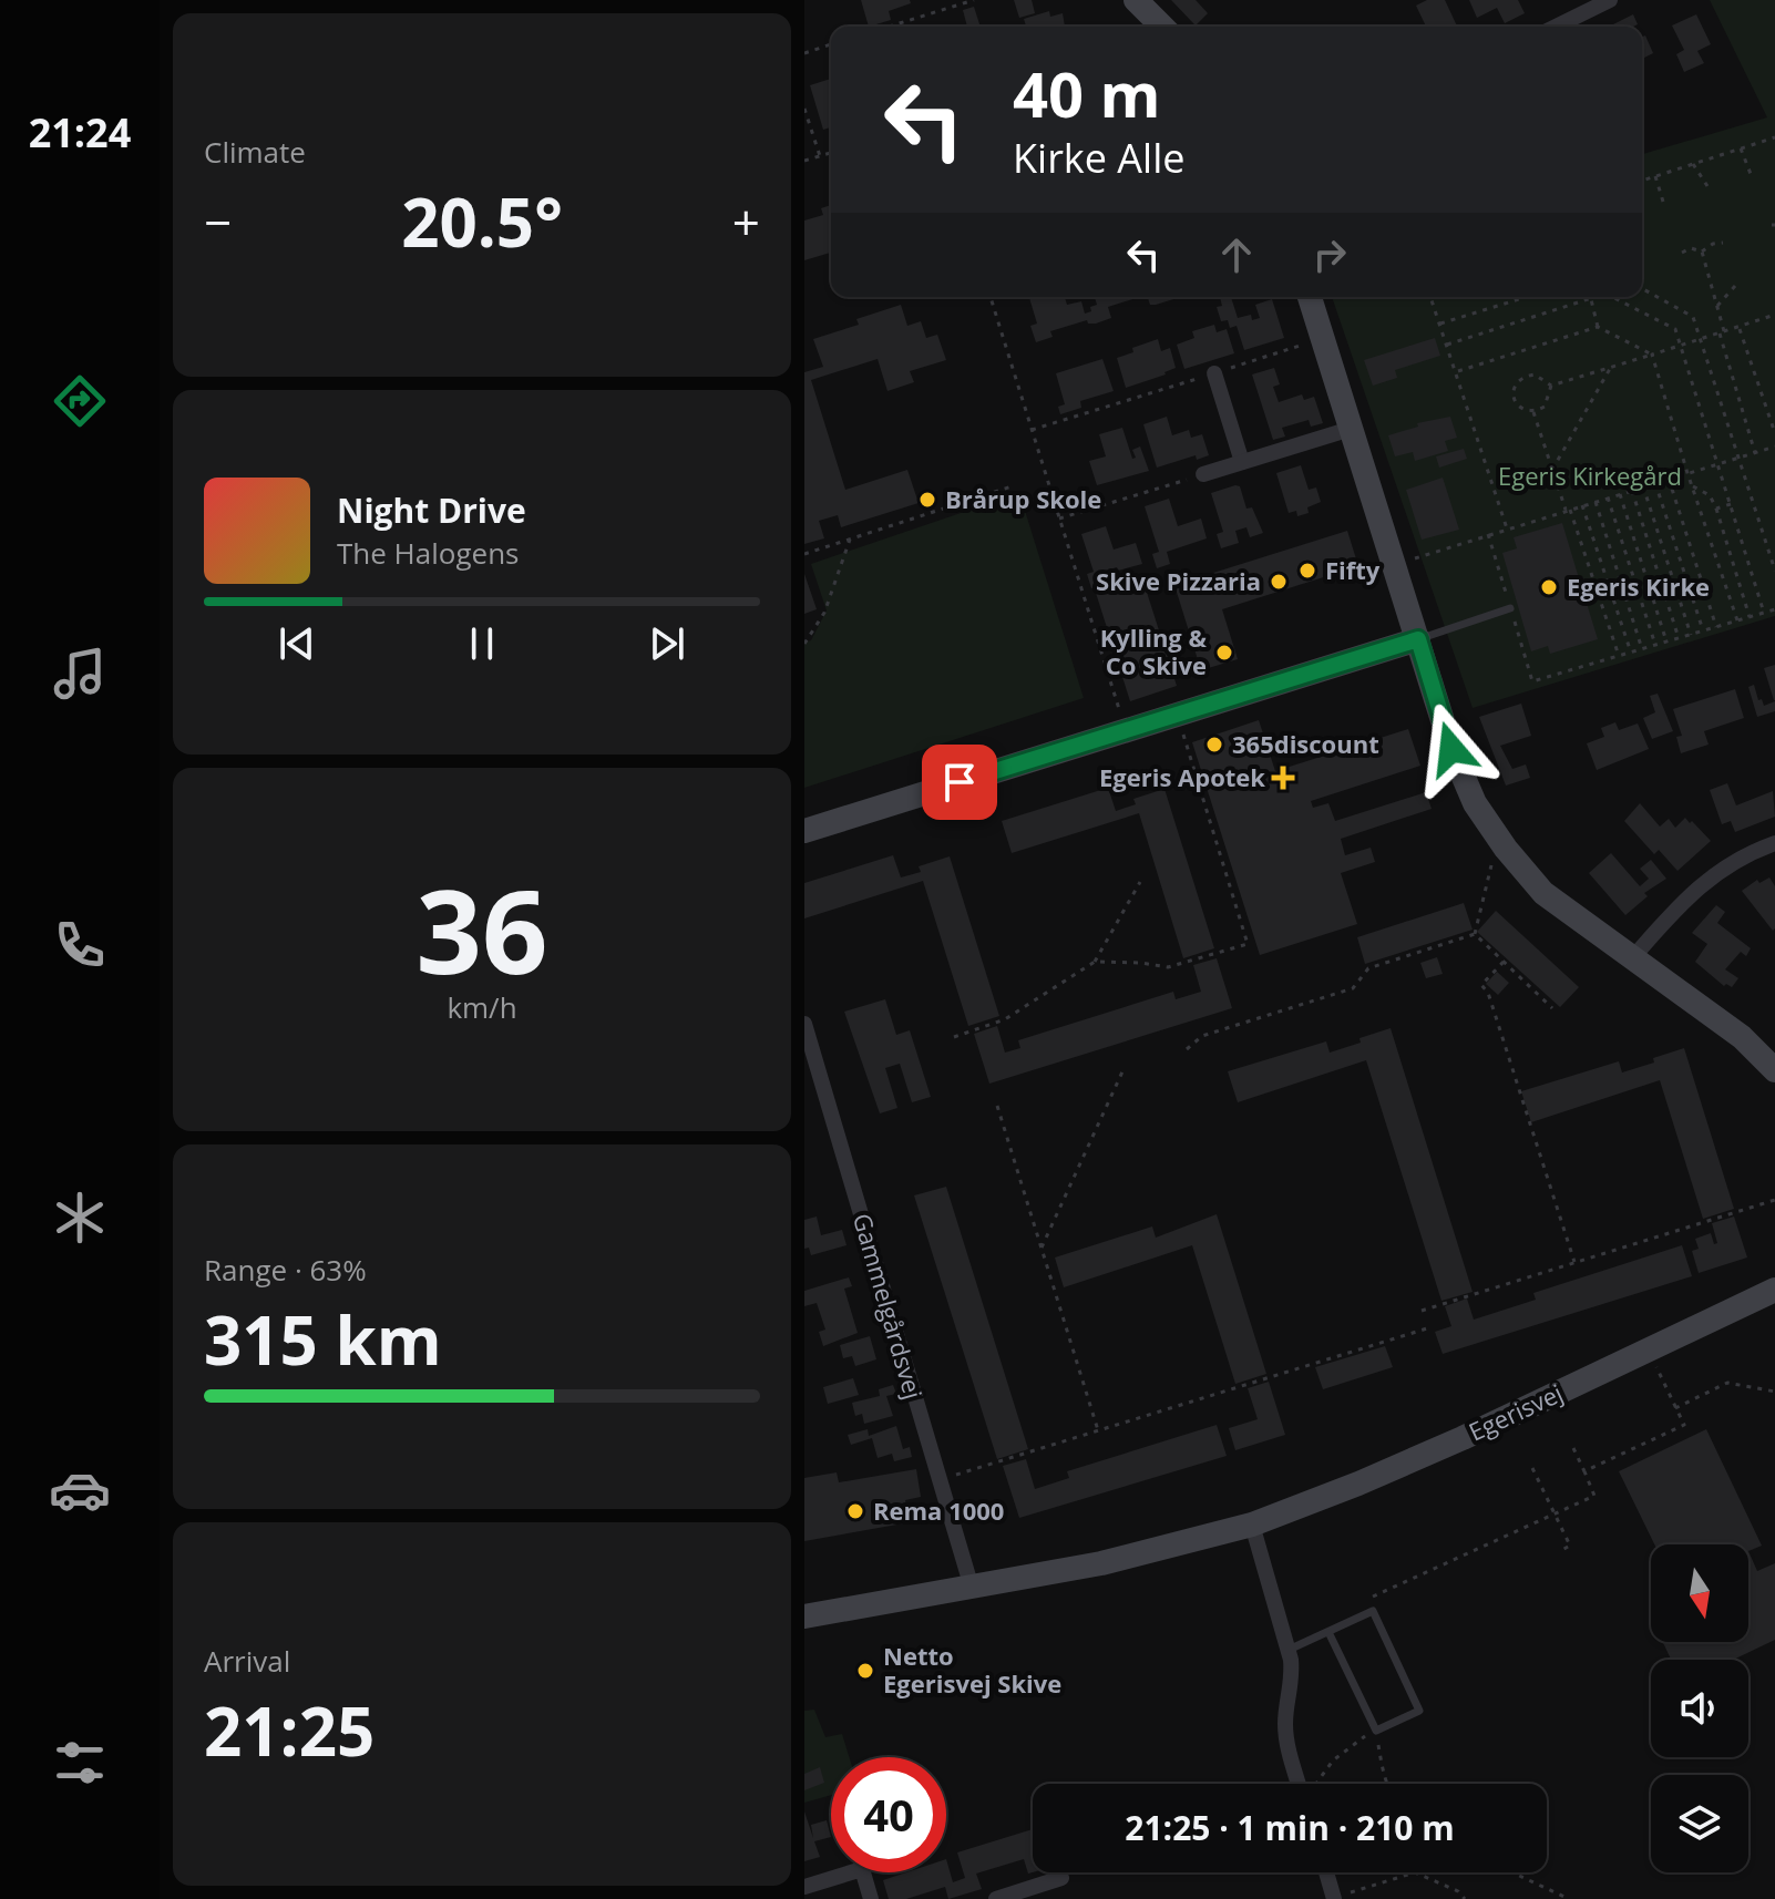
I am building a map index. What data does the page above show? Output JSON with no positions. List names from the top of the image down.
{
  "streets": {
    "street": ["Gammelgårdsvej", "Egerisvej"]
  },
  "crossings": [
    ["Gammelgårdsvej", "Egerisvej"]
  ],
  "parks": ["Egeris Kirkegård"],
  "places": {
    "other": [
      "Brårup Skole",
      "Fifty",
      "Skive Pizzaria",
      "Egeris Kirke",
      "Kylling & Co Skive",
      "365discount",
      "Rema 1000",
      "Netto Egerisvej Skive"
    ],
    "health": ["Egeris Apotek"]
  },
  "north": "bottom",
  "page": {
    "tabs": "21:24",
    "tile": [
      "Climate",
      ["36", "km/h"],
      ["Range · 63%", "315 km"],
      ["Arrival", "21:25"]
    ],
    "turn": ["40 m", "Kirke Alle"],
    "heat": ["−", "20.5°", "+"],
    "song": ["Night Drive", "The Halogens"],
    "limit": "40",
    "trip": "21:25 · 1 min · 210 m"
  }
}
